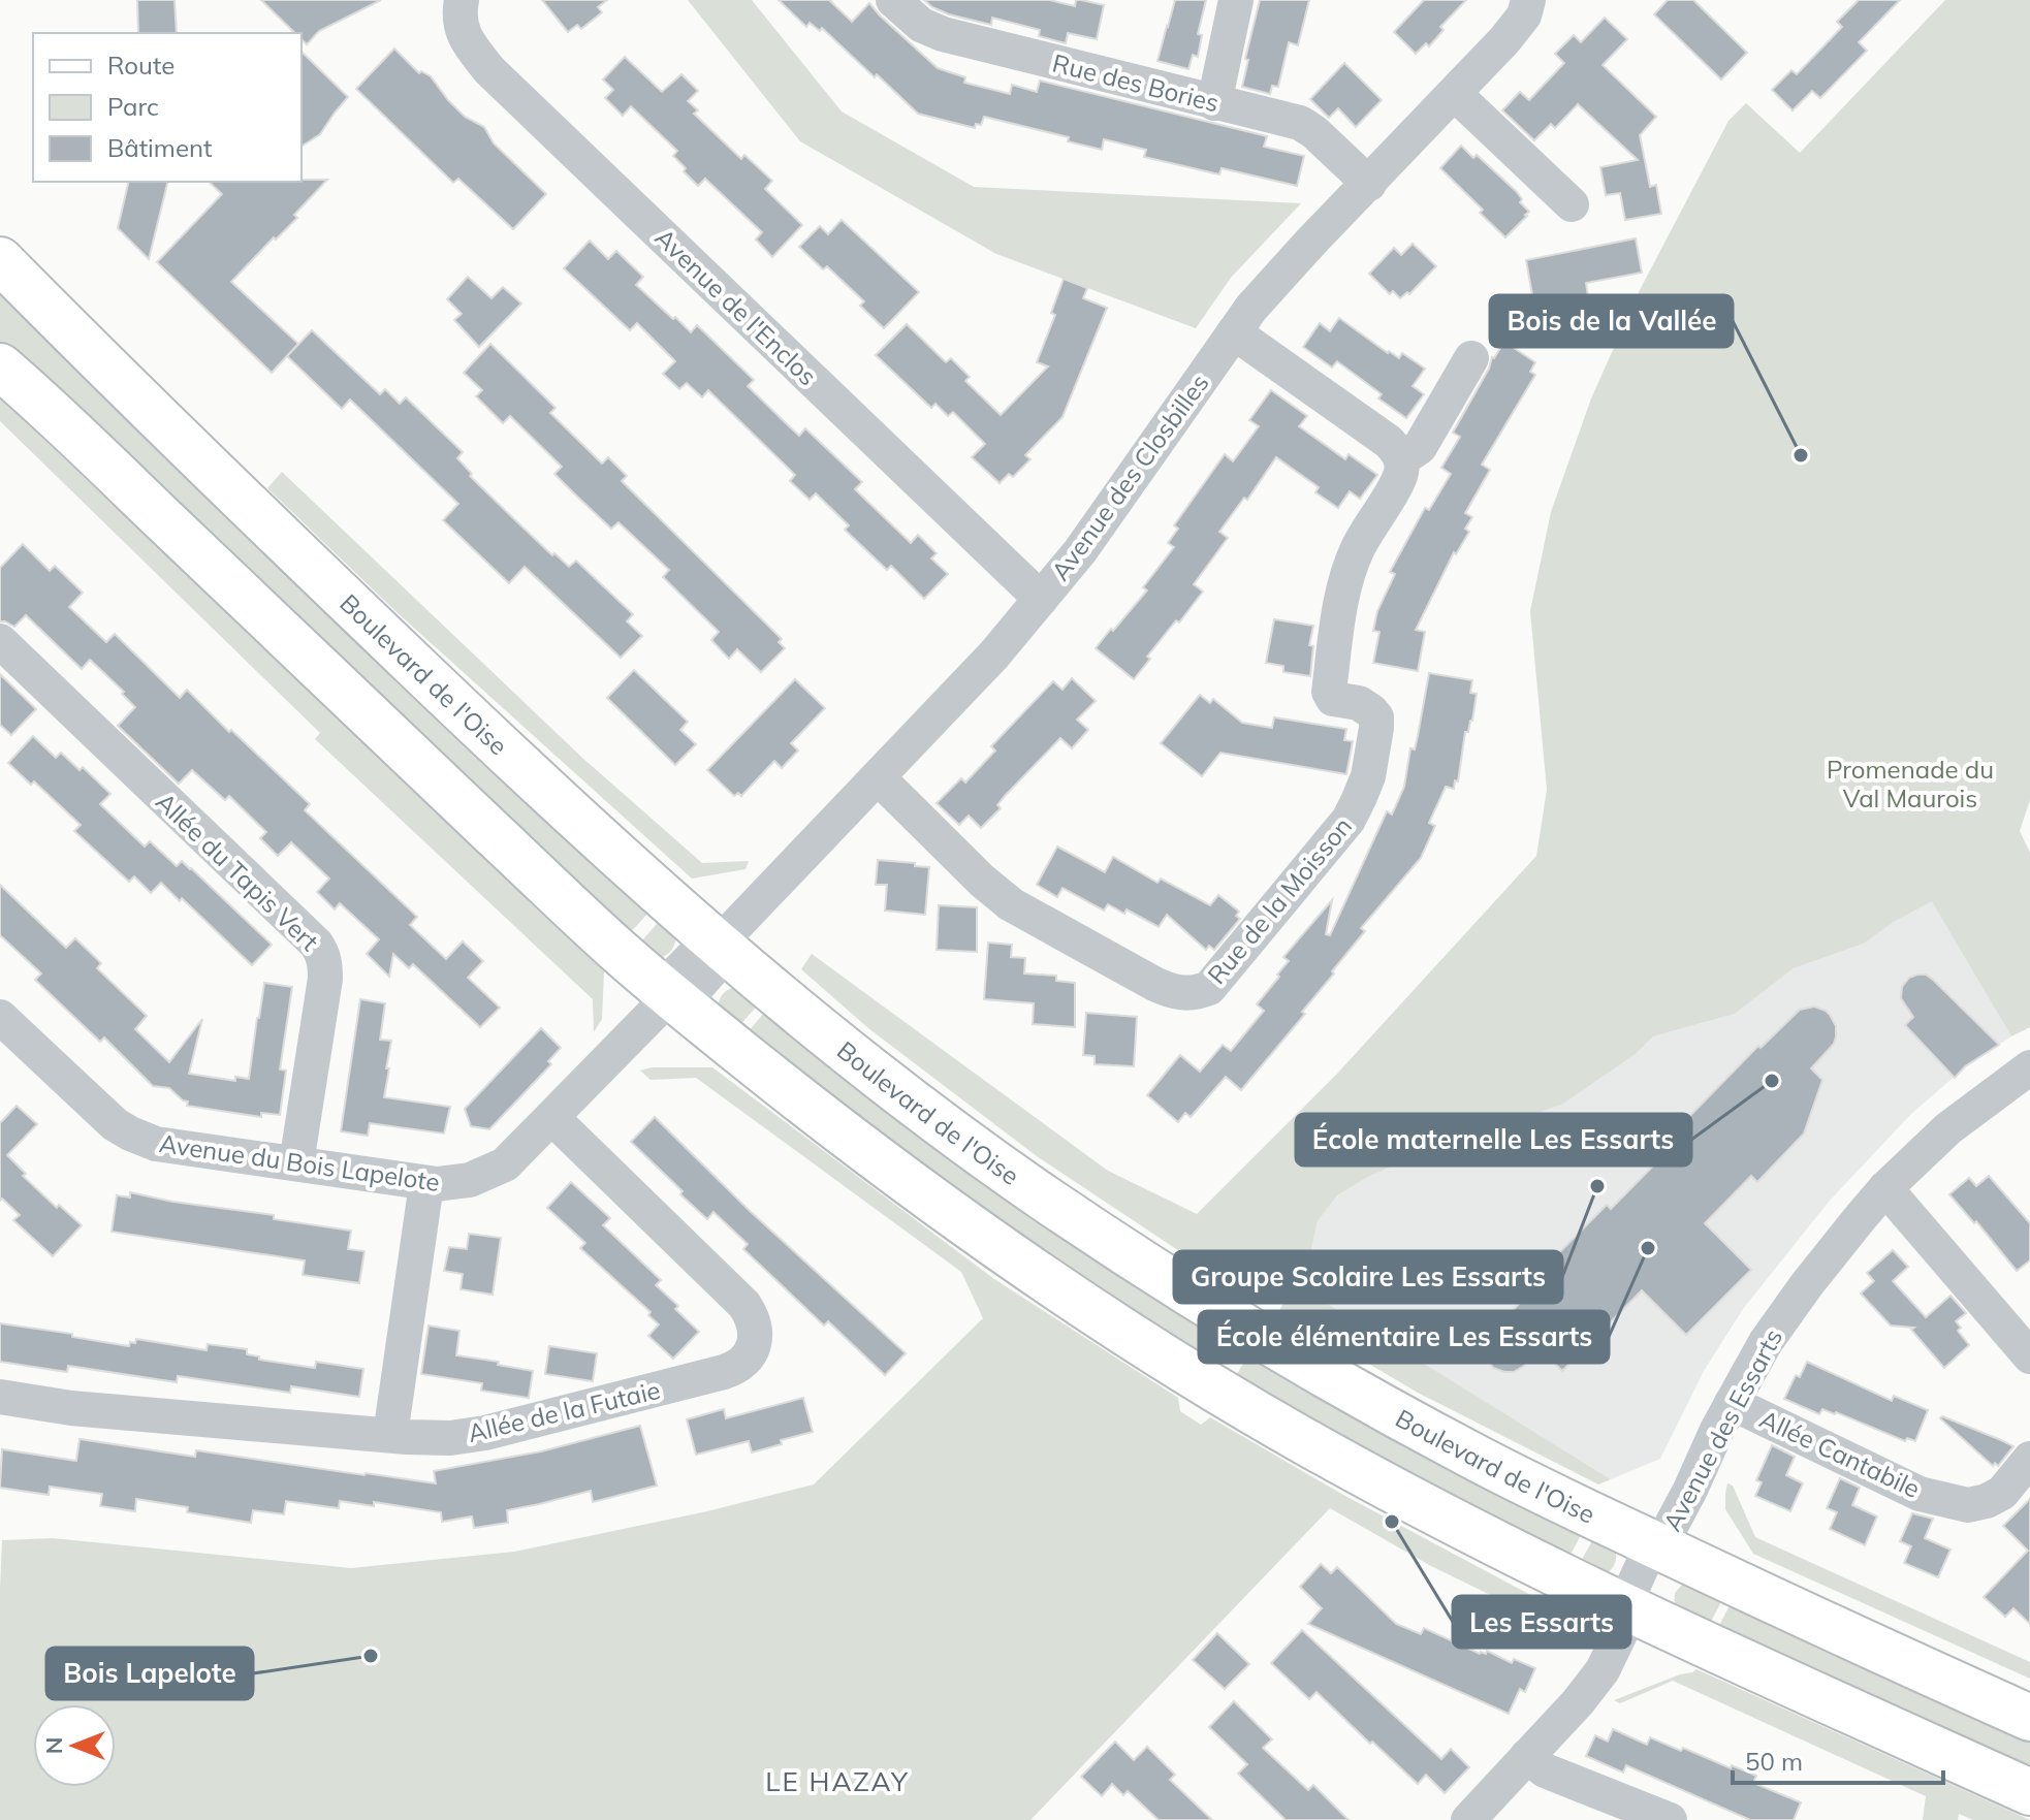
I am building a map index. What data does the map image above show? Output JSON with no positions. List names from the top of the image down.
{
  "streets": {
    "main road": ["Boulevard de l'Oise"],
    "street": [
      "Rue des Bories",
      "Avenue de l'Enclos",
      "Avenue des Closbilles",
      "Allée du Tapis Vert",
      "Rue de la Moisson",
      "Avenue du Bois Lapelote",
      "Allée de la Futaie",
      "Avenue des Essarts",
      "Allée Cantabile"
    ]
  },
  "crossings": [
    ["Rue des Bories", "Avenue des Closbilles"],
    ["Avenue de l'Enclos", "Avenue des Closbilles"],
    ["Avenue des Closbilles", "Boulevard de l'Oise"],
    ["Avenue des Closbilles", "Rue de la Moisson"],
    ["Avenue des Closbilles", "Avenue du Bois Lapelote"],
    ["Boulevard de l'Oise", "Avenue des Essarts"],
    ["Allée du Tapis Vert", "Avenue du Bois Lapelote"],
    ["Avenue du Bois Lapelote", "Allée de la Futaie"],
    ["Avenue des Essarts", "Allée Cantabile"]
  ],
  "districts": ["LE HAZAY"],
  "parks": ["Promenade du Val Maurois"],
  "places": [
    "Bois de la Vallée",
    "École maternelle Les Essarts",
    "Groupe Scolaire Les Essarts",
    "École élémentaire Les Essarts",
    "Les Essarts",
    "Bois Lapelote"
  ],
  "legend": ["Route", "Parc", "Bâtiment"],
  "scale_bar": "50 m",
  "north": "left"
}
